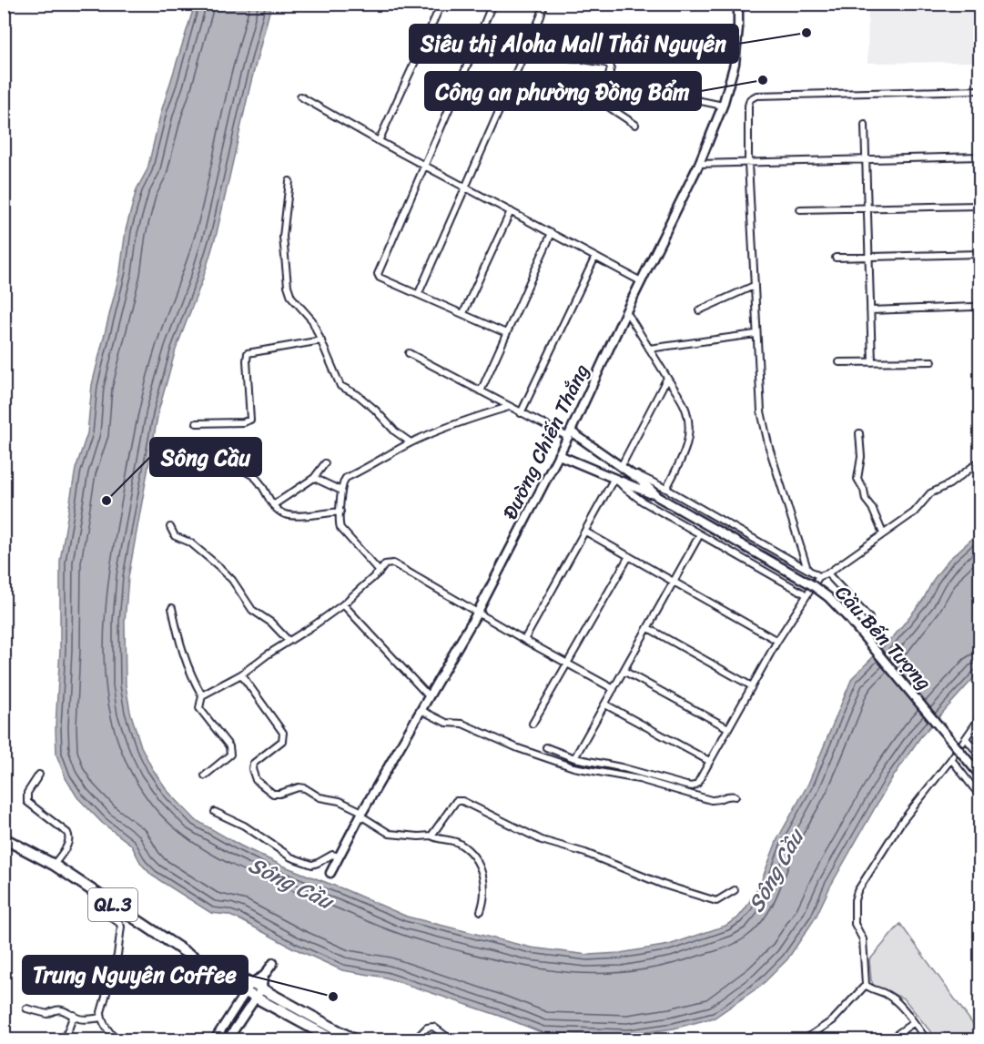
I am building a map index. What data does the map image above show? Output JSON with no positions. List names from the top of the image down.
{
  "streets": {
    "highway": ["QL.3"],
    "main road": ["Đường Chiến Thắng", "Cầu Bến Tượng"]
  },
  "water": ["Sông Cầu"],
  "places": [
    "Siêu thị Aloha Mall Thái Nguyên",
    "Công an phường Đồng Bẩm",
    "Sông Cầu",
    "Trung Nguyên Coffee"
  ]
}
